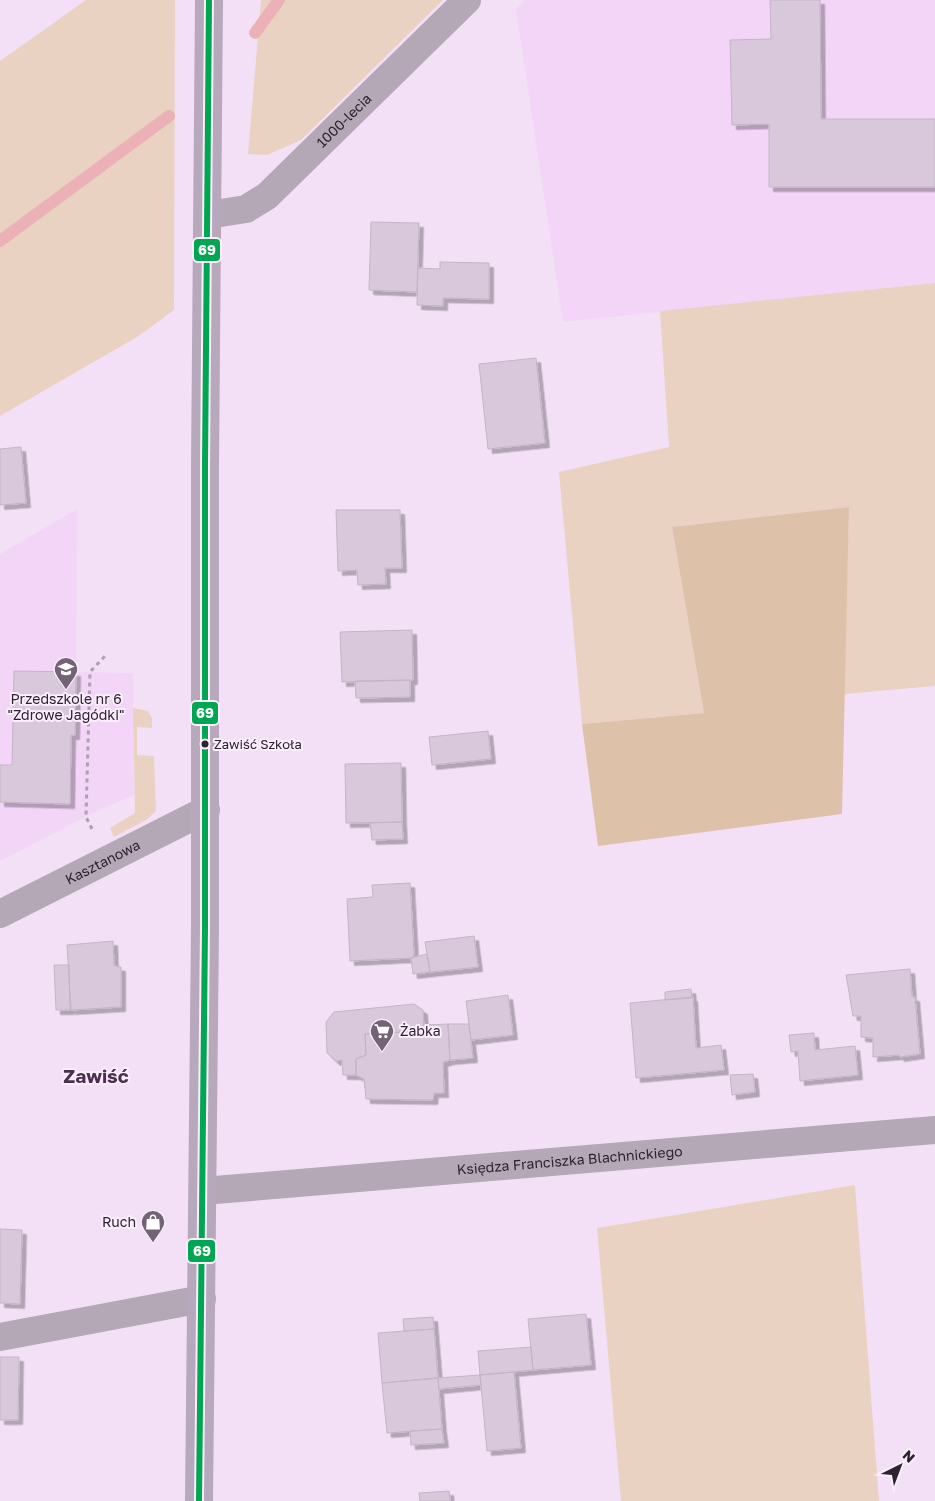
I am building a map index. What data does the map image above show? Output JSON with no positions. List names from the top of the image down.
{
  "streets": {
    "street": ["1000-lecia", "Kasztanowa", "Księdza Franciszka Blachnickiego"]
  },
  "districts": ["Zawiść"],
  "places": {
    "school or university": ["Przedszkole nr 6 \"Zdrowe Jagódki\""],
    "other": ["Zawiść Szkoła"],
    "supermarket": ["Żabka"],
    "shop": ["Ruch"]
  },
  "lines": ["transit line 69"],
  "north": "top right"
}
